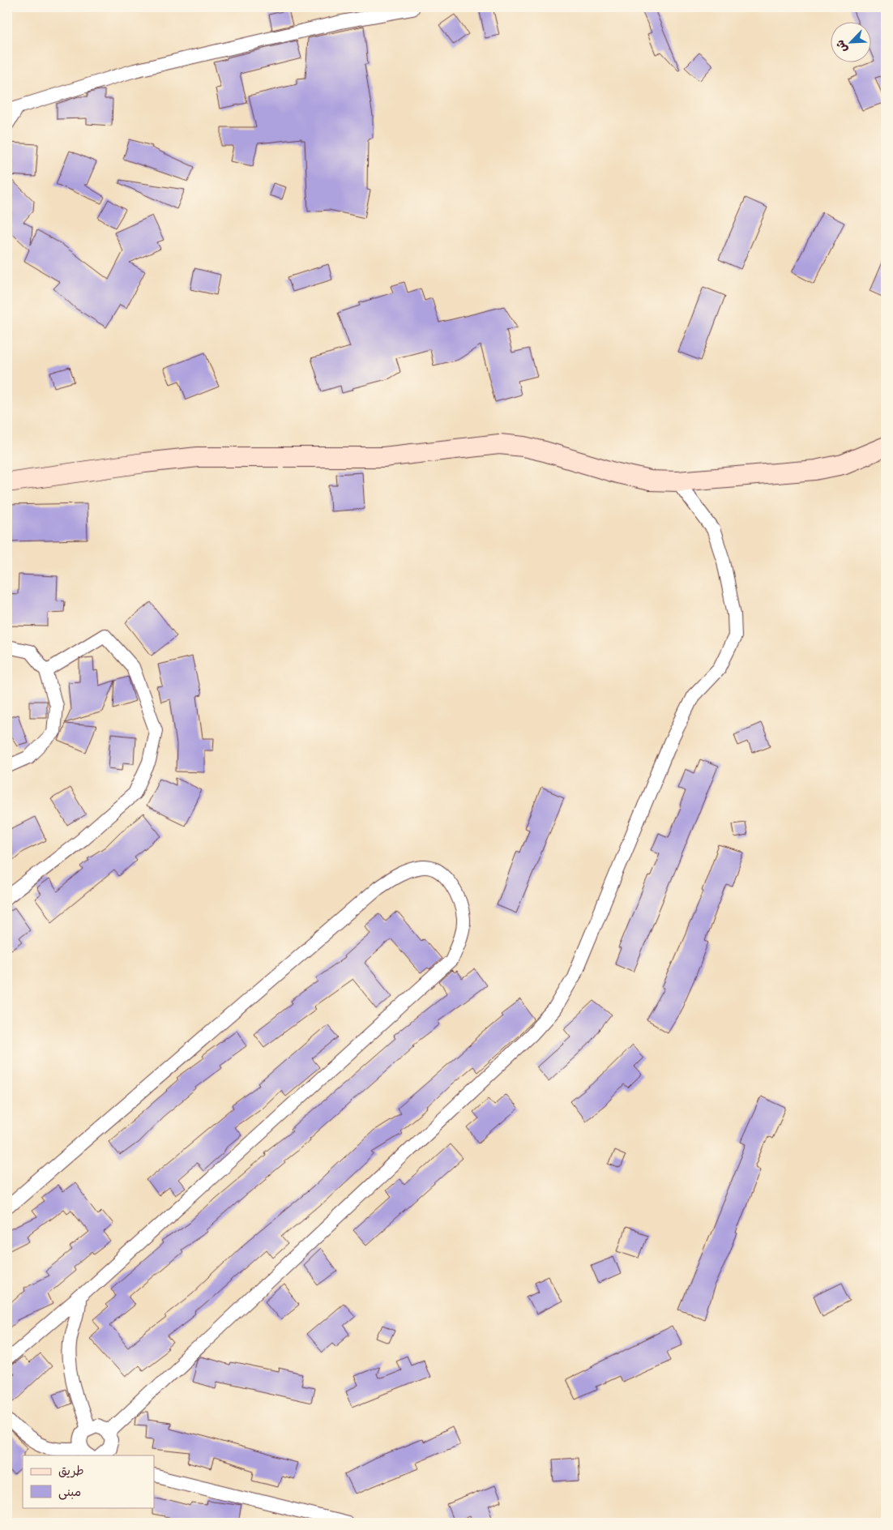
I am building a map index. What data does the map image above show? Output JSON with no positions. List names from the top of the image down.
{
  "legend": ["طريق", "مبنى"],
  "north": "bottom left"
}
